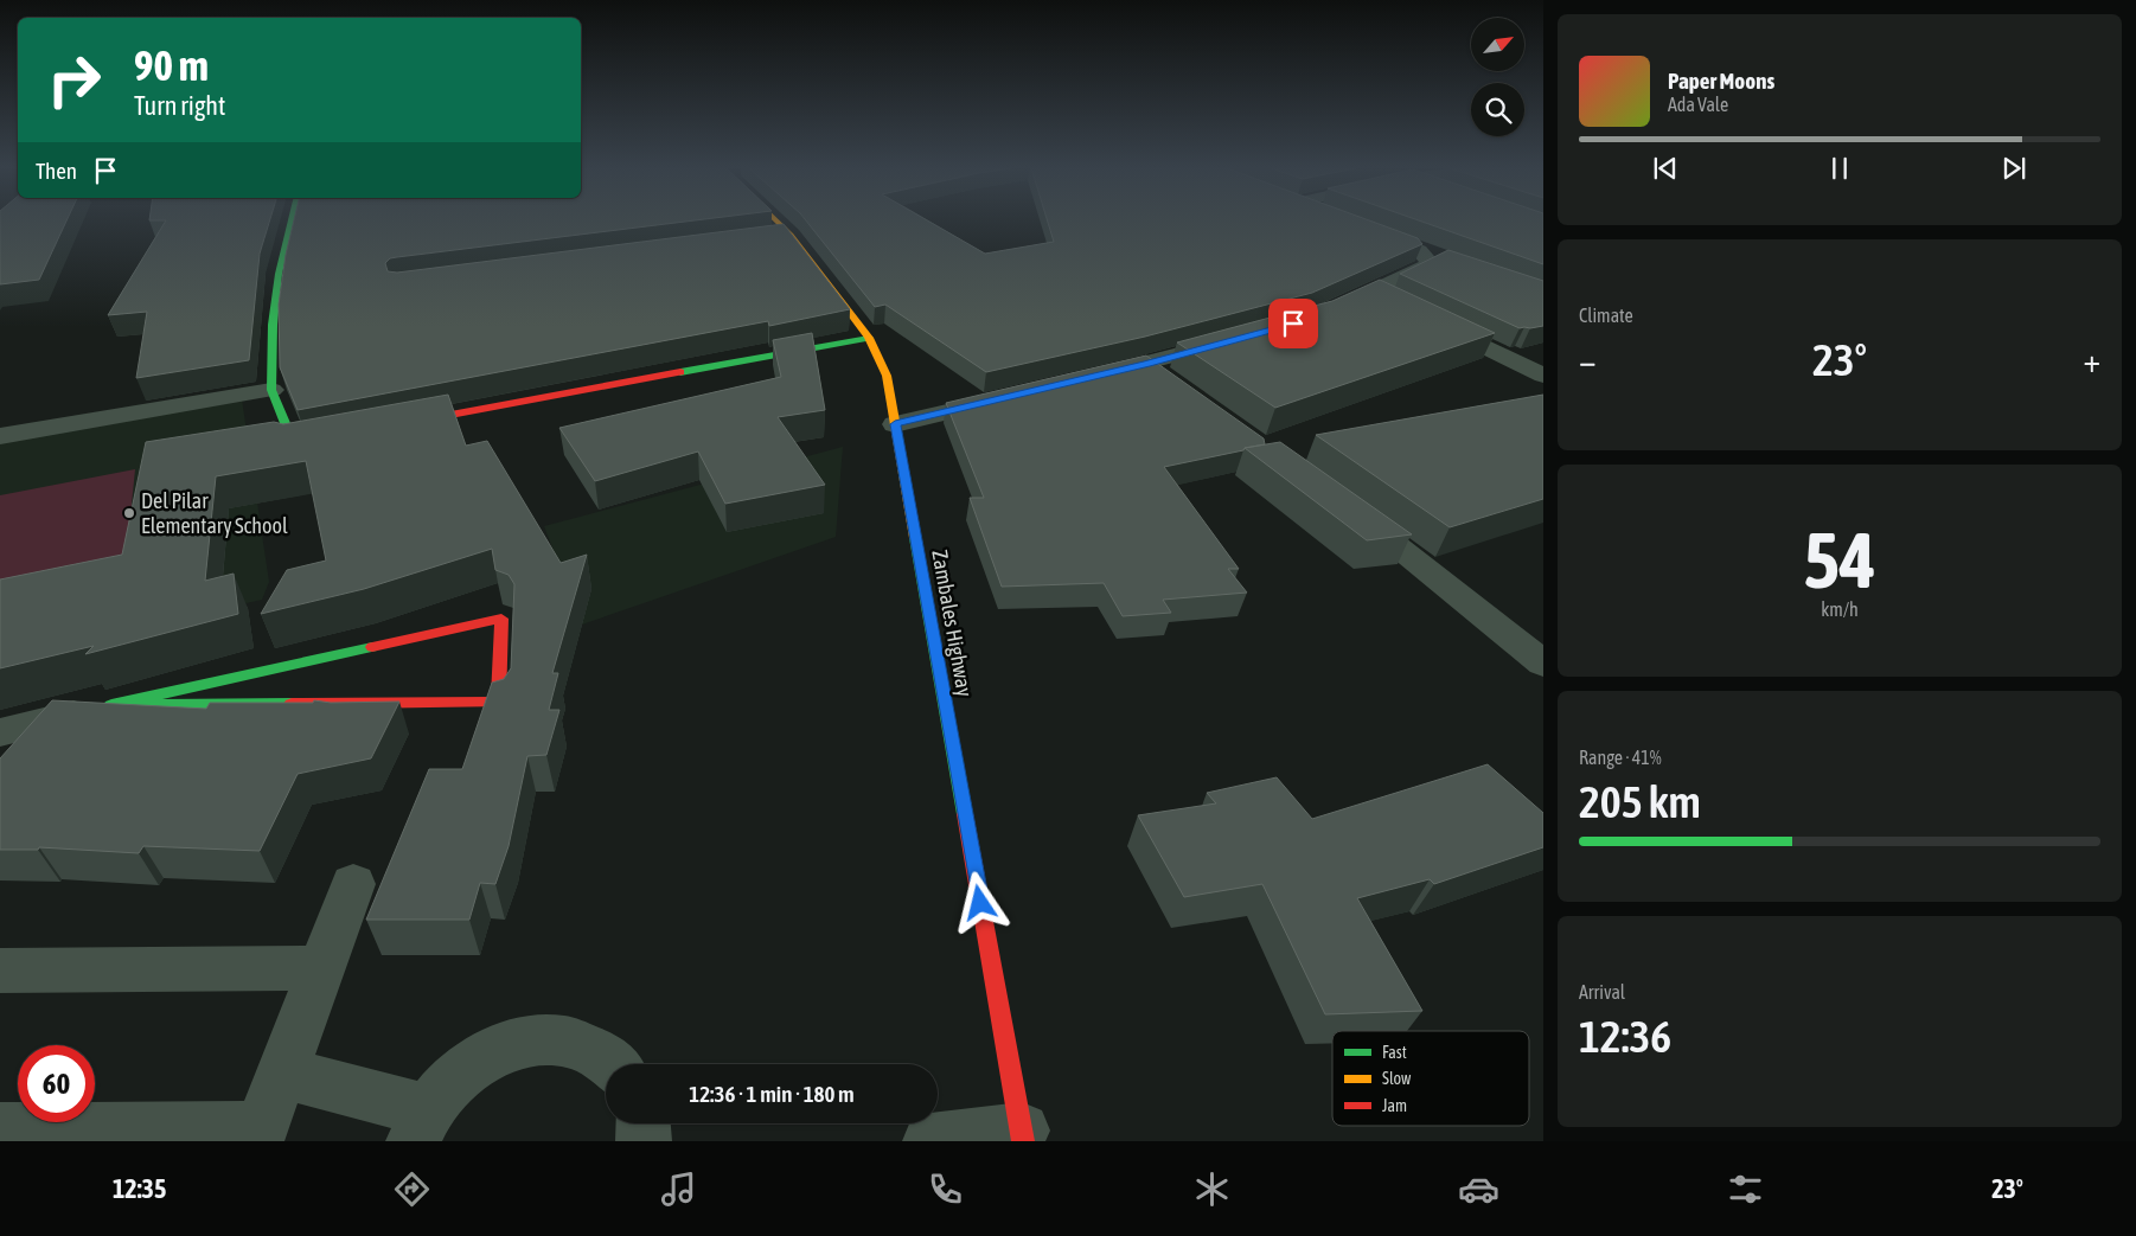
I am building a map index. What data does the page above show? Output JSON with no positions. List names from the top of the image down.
{
  "streets": {
    "street": ["Zambales Highway"]
  },
  "places": ["Del Pilar Elementary School"],
  "legend": ["Fast", "Slow", "Jam"],
  "north": "top right",
  "page": {
    "turn": ["90 m", "Turn right"],
    "song": ["Paper Moons", "Ada Vale"],
    "then": "Then",
    "tile": [
      "Climate",
      ["54", "km/h"],
      ["Range · 41%", "205 km"],
      ["Arrival", "12:36"]
    ],
    "heat": ["−", "23°", "+"],
    "limit": "60",
    "trip": "12:36 · 1 min · 180 m",
    "tabs": ["12:35", "23°"]
  }
}
